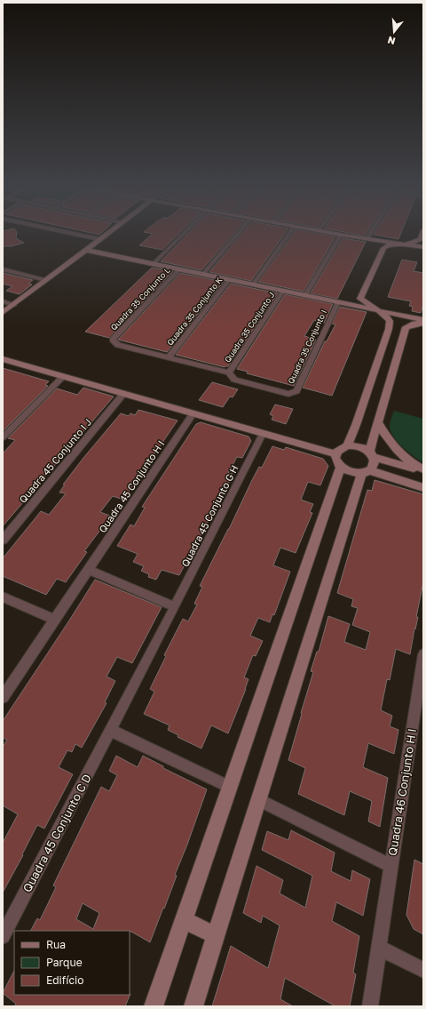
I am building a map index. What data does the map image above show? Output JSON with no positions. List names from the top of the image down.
{
  "streets": {
    "street": [
      "Quadra 35 Conjunto L",
      "Quadra 35 Conjunto K",
      "Quadra 35 Conjunto J",
      "Quadra 35 Conjunto I",
      "Quadra 45 Conjunto I J",
      "Quadra 45 Conjunto H I",
      "Quadra 45 Conjunto G H",
      "Quadra 46 Conjunto H I",
      "Quadra 45 Conjunto C D"
    ]
  },
  "crossings": [
    ["Quadra 35 Conjunto L", "Quadra 35 Conjunto K"],
    ["Quadra 35 Conjunto J", "Quadra 35 Conjunto I"],
    ["Quadra 45 Conjunto G H", "Quadra 45 Conjunto C D"]
  ],
  "legend": ["Rua", "Parque", "Edifício"],
  "north": "bottom"
}
